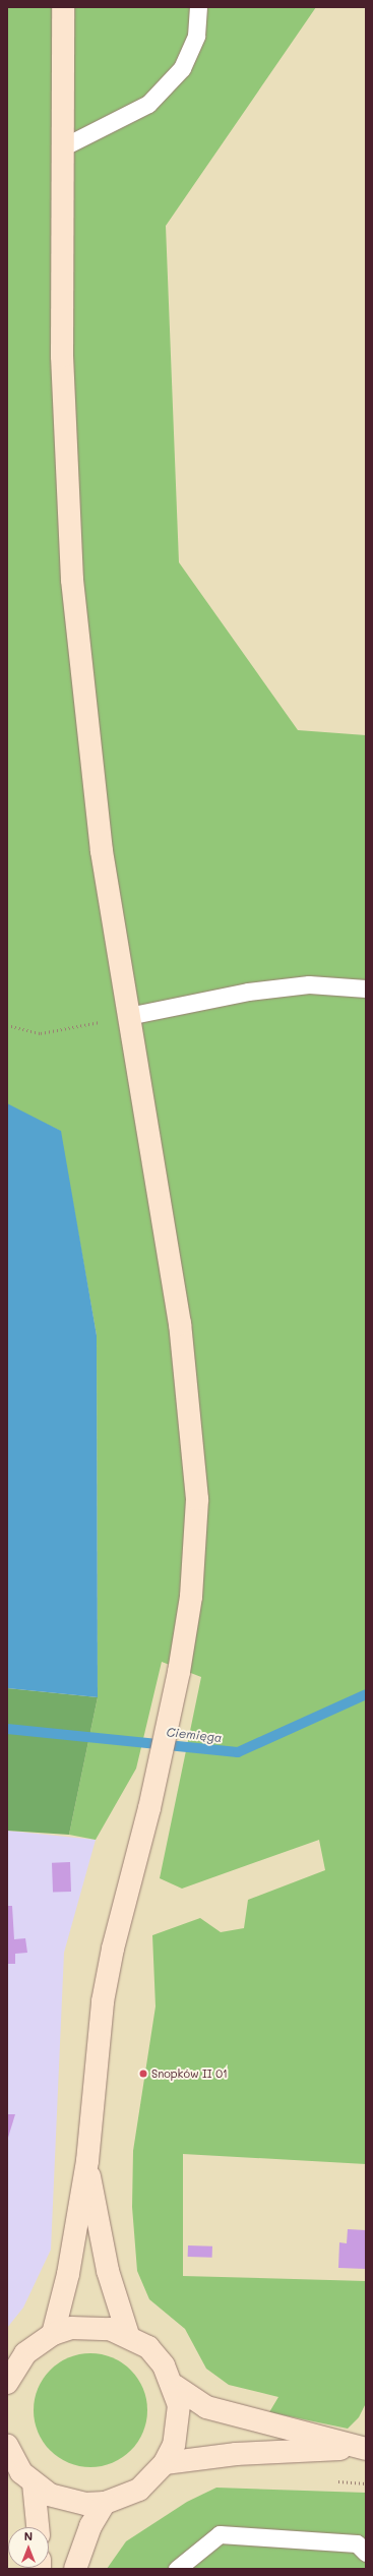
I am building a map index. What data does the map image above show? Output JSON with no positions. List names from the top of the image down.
{
  "water": ["Ciemięga"],
  "places": ["Snopków II 01"],
  "north": "top"
}
